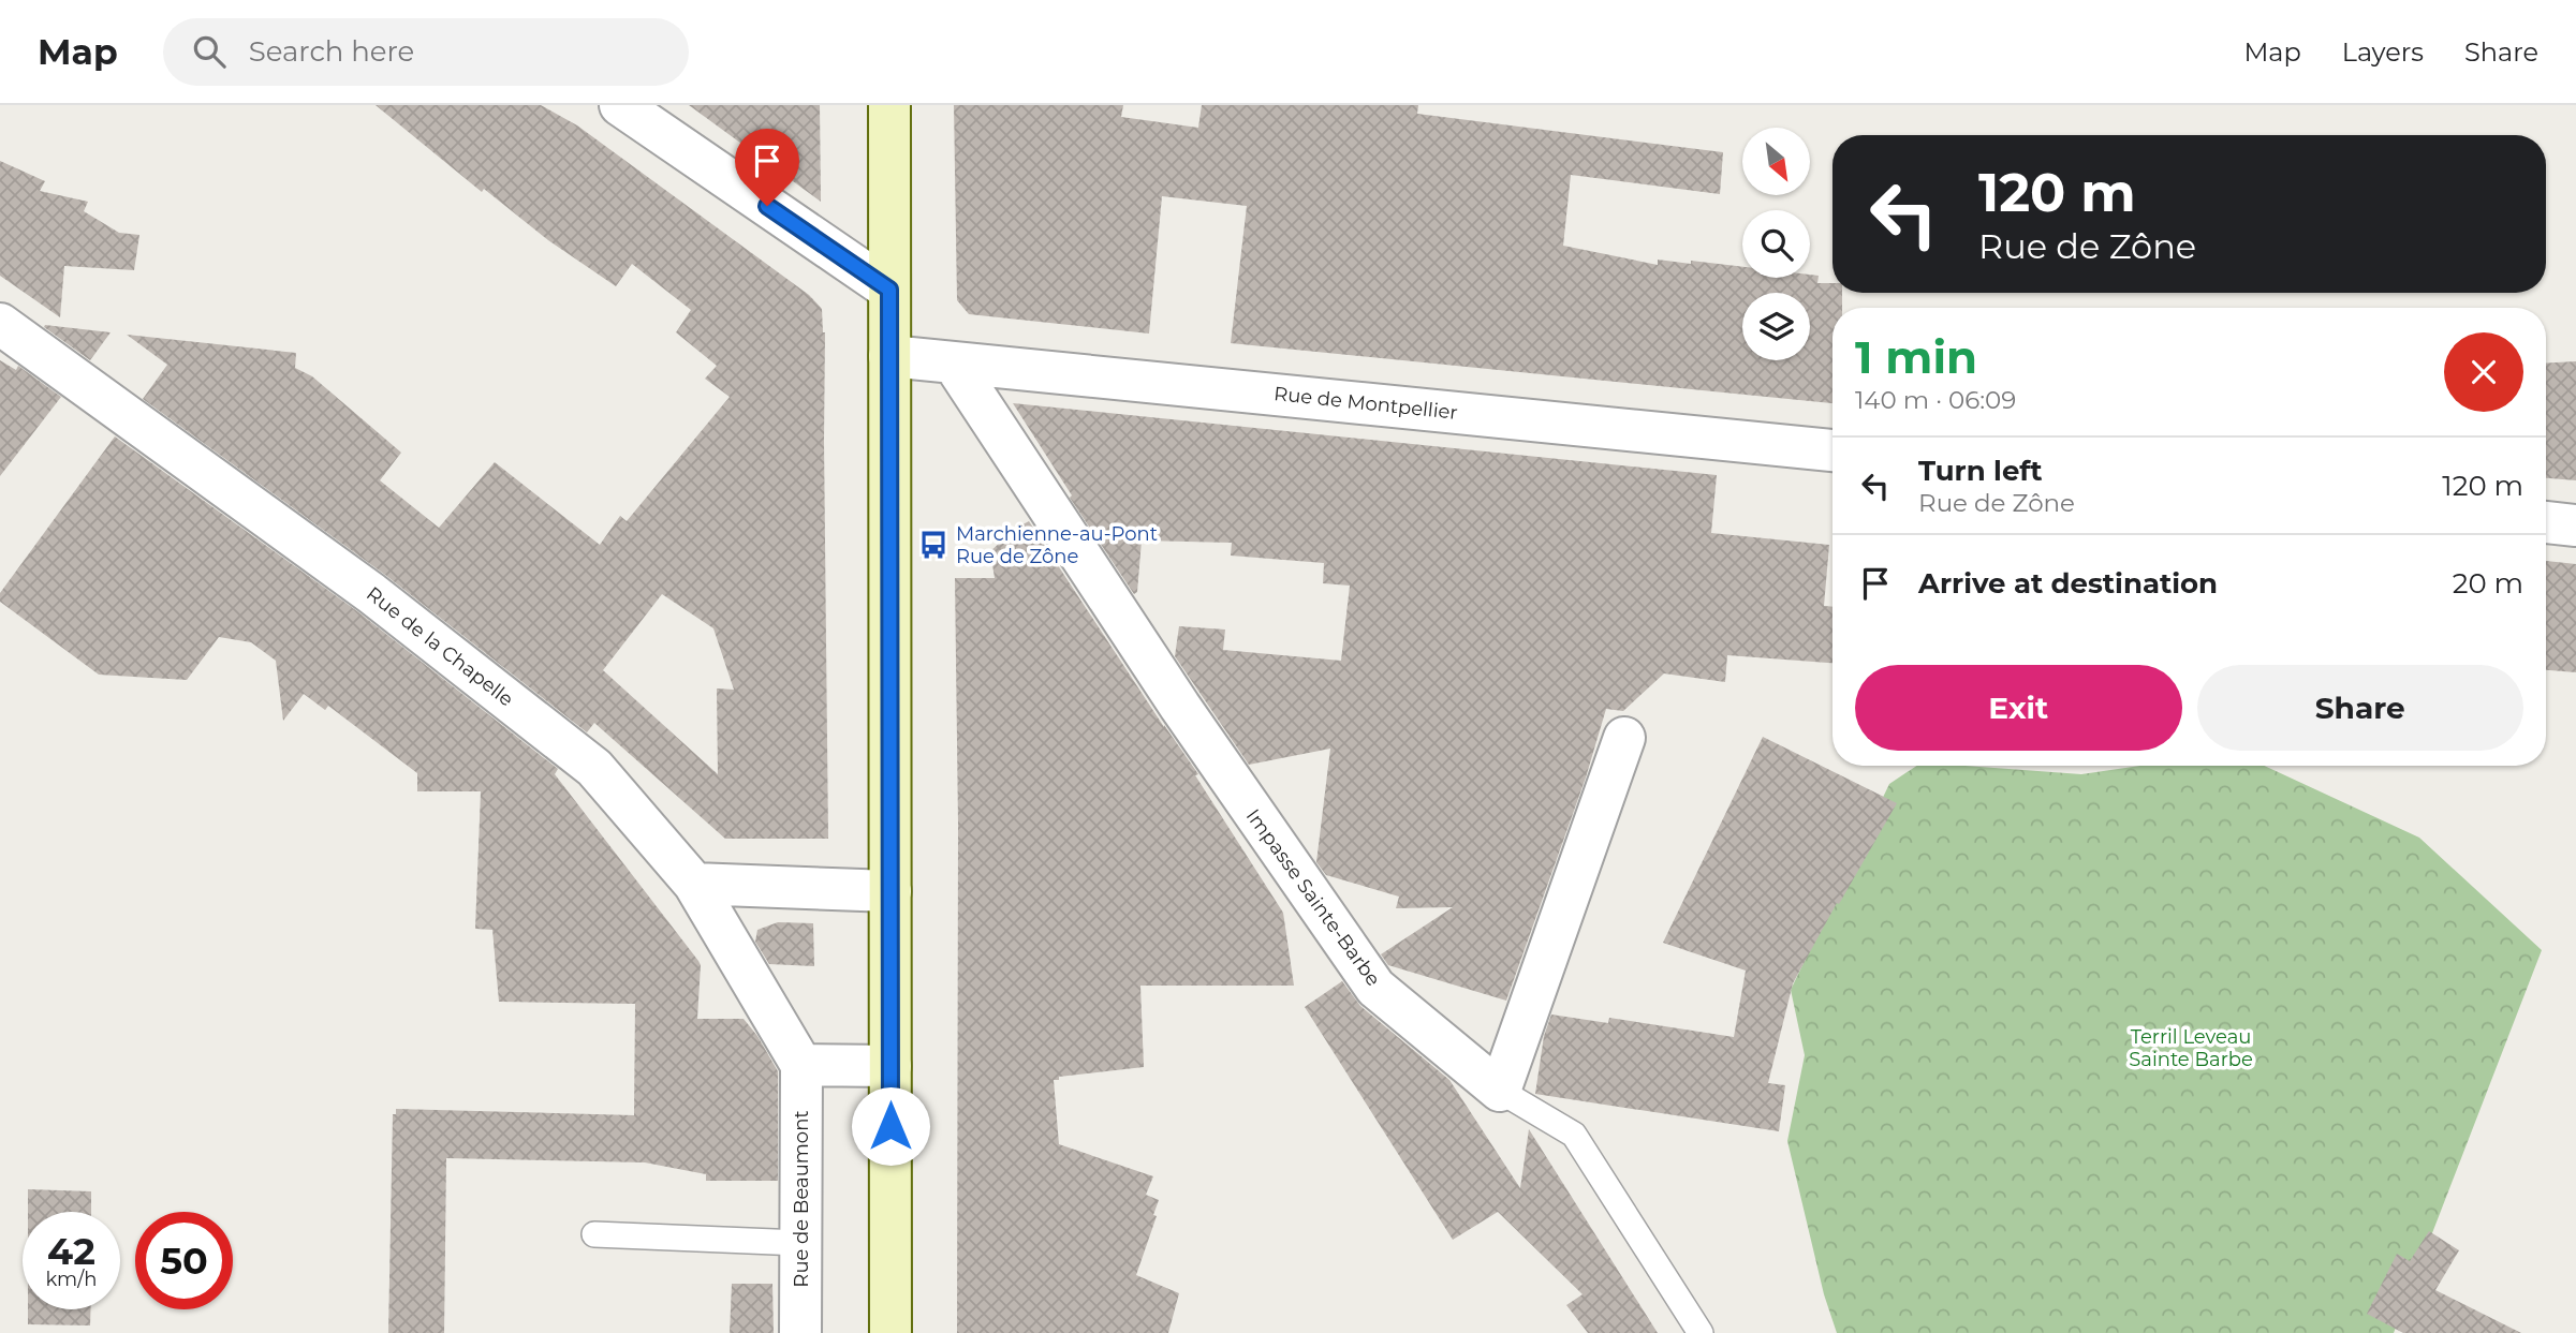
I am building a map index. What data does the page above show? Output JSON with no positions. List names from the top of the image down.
{
  "streets": {
    "street": [
      "Rue de Montpellier",
      "Rue de la Chapelle",
      "Impasse Sainte-Barbe",
      "Rue de Beaumont"
    ]
  },
  "crossings": [
    ["Rue de Montpellier", "Impasse Sainte-Barbe"]
  ],
  "parks": ["Terril Leveau Sainte Barbe"],
  "places": {
    "bus stop": ["Marchienne-au-Pont Rue de Zône"]
  },
  "north": "bottom right",
  "page": {
    "header": "Map",
    "search": "Search here",
    "nav": ["Map", "Layers", "Share"],
    "turn": ["120 m", "Rue de Zône"],
    "heading": ["1 min", "140 m · 06:09"],
    "list": [
      {
        "name": "Turn left",
        "note": "Rue de Zône",
        "value": "120 m"
      },
      {
        "name": "Arrive at destination",
        "value": "20 m"
      }
    ],
    "buttons": ["Exit", "Share"],
    "speed": "42 km/h",
    "limit": "50"
  }
}
